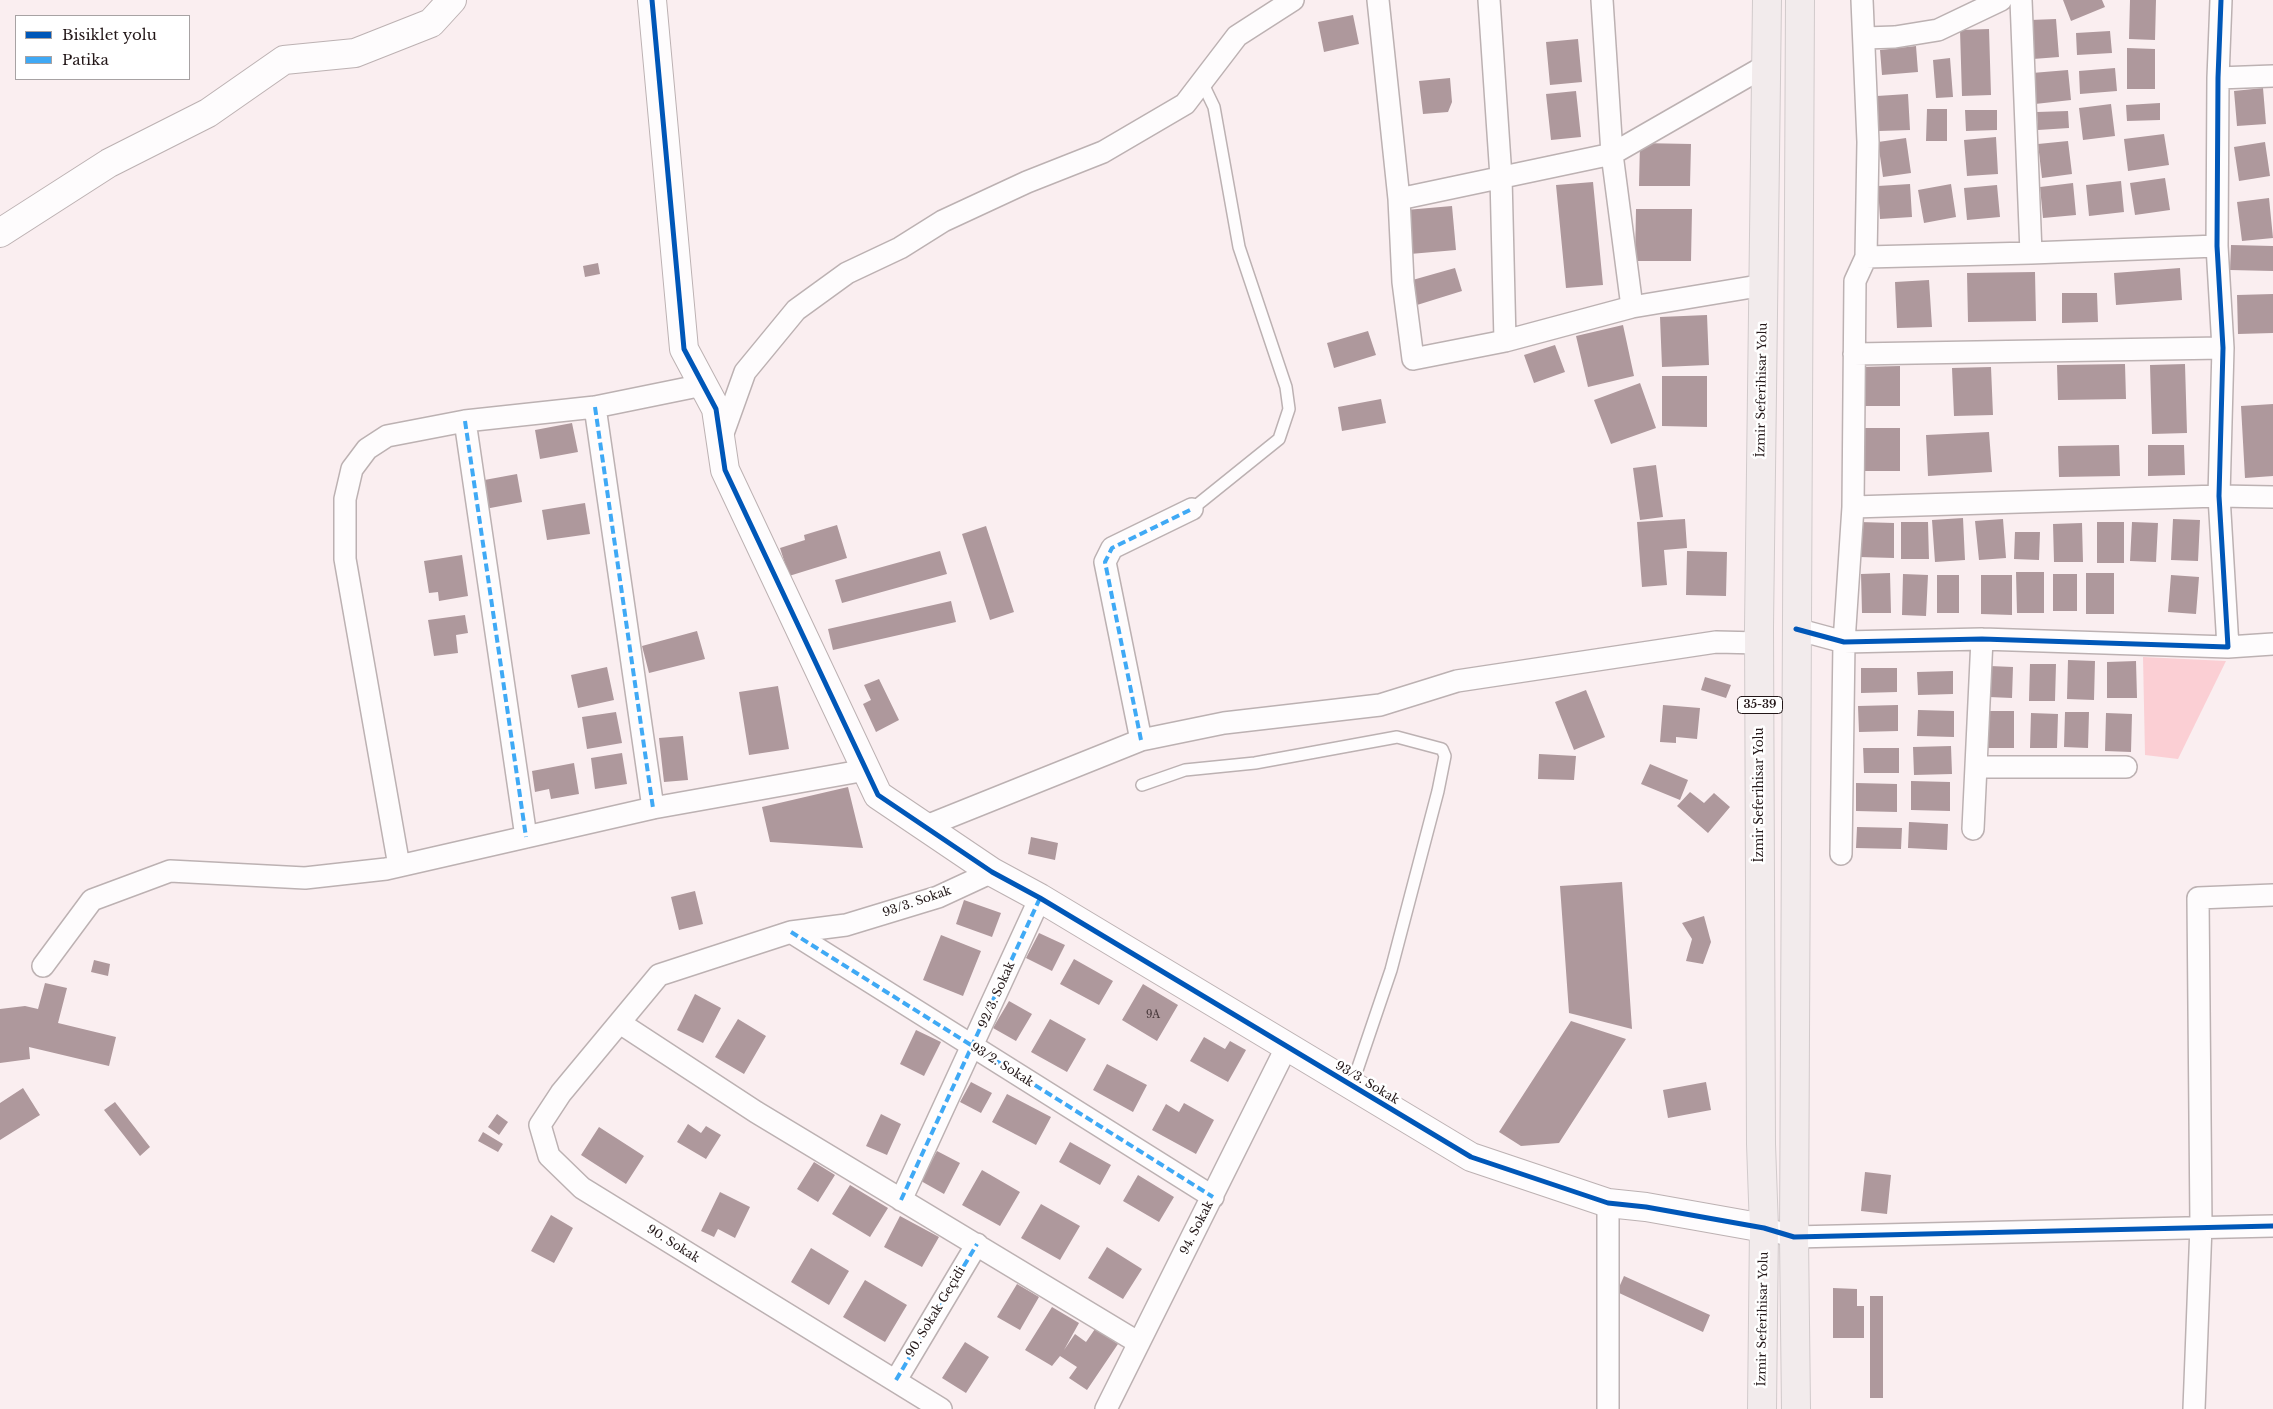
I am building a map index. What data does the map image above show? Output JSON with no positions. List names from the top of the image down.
{
  "streets": {
    "main road": ["İzmir Seferihisar Yolu", "35-39"],
    "street": [
      "93/3. Sokak",
      "92/3. Sokak",
      "93/2. Sokak",
      "94. Sokak",
      "90. Sokak",
      "90. Sokak Geçidi"
    ]
  },
  "crossings": [
    ["İzmir Seferihisar Yolu", "93/3. Sokak"],
    ["93/3. Sokak", "92/3. Sokak"],
    ["93/3. Sokak", "93/2. Sokak"],
    ["93/3. Sokak", "94. Sokak"],
    ["93/3. Sokak", "90. Sokak"],
    ["92/3. Sokak", "93/2. Sokak"],
    ["93/2. Sokak", "94. Sokak"],
    ["90. Sokak", "90. Sokak Geçidi"]
  ],
  "house_numbers": ["9A"],
  "legend": ["Bisiklet yolu", "Patika"]
}
